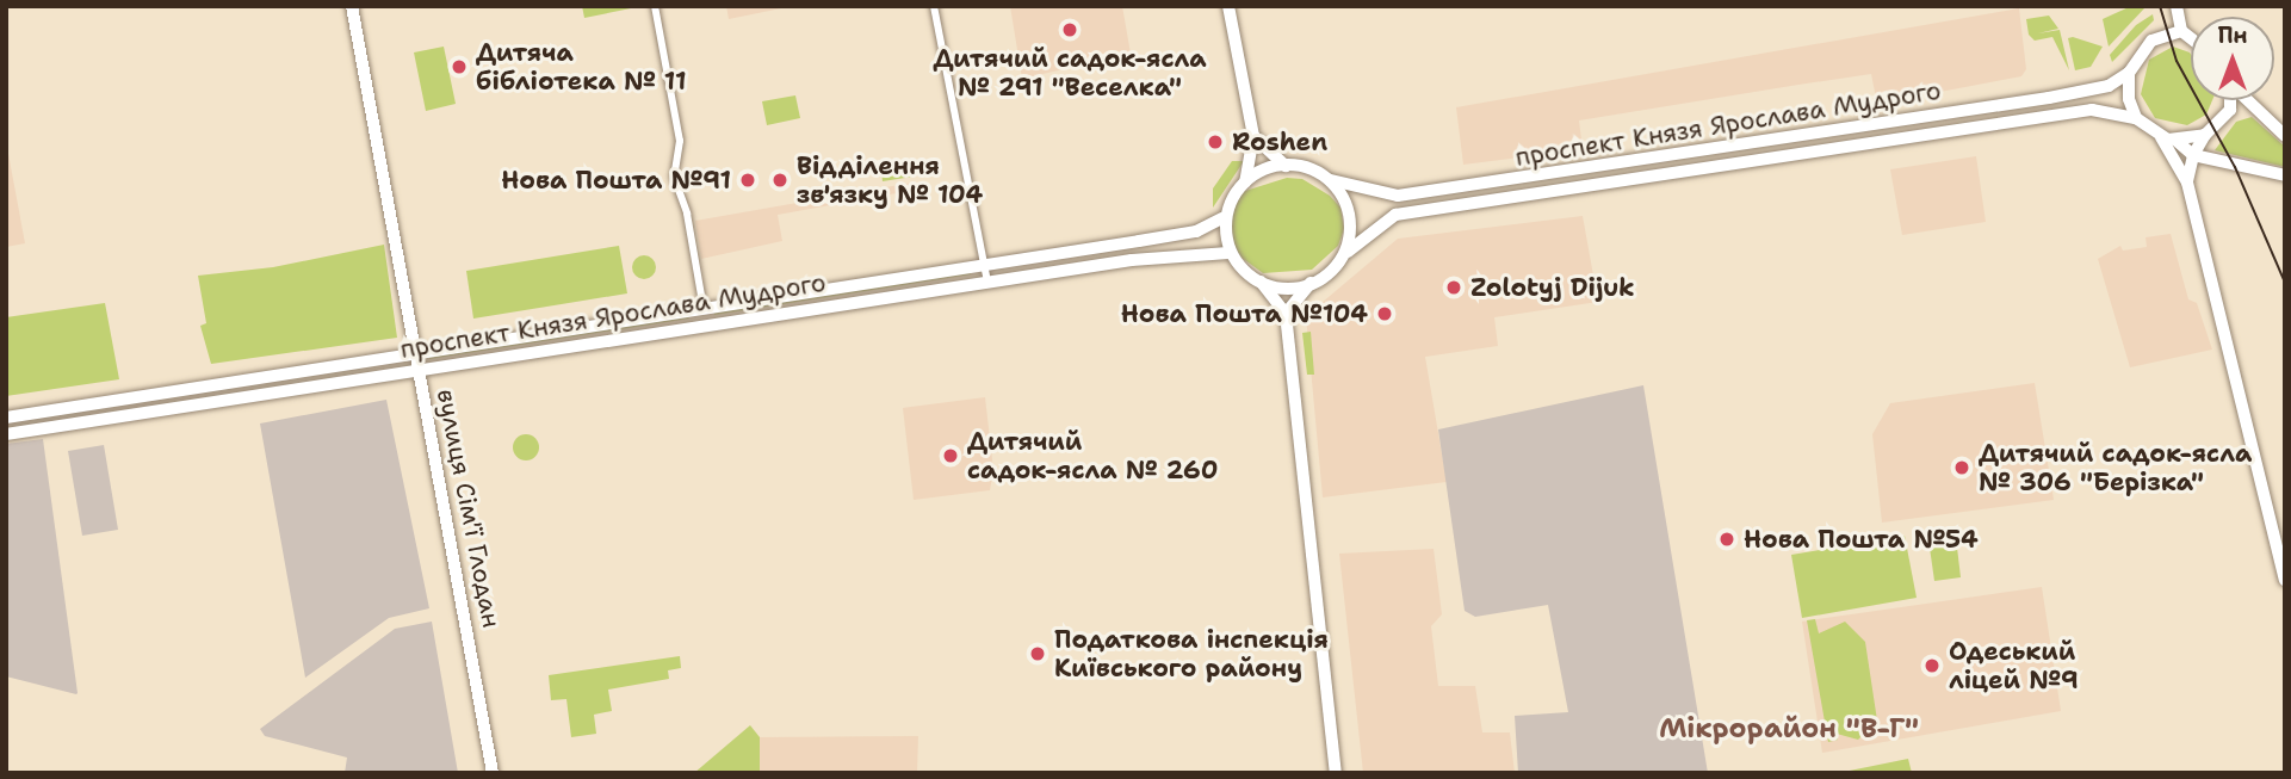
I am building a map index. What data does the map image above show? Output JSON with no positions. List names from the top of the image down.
{
  "streets": {
    "main road": ["проспект Князя Ярослава Мудрого", "вулиця Сім'ї Глодан"]
  },
  "crossings": [
    ["проспект Князя Ярослава Мудрого", "вулиця Сім'ї Глодан"]
  ],
  "districts": ["Мікрорайон \"В-Г\""],
  "places": [
    "Дитячий садок-ясла № 291 \"Веселка\"",
    "Дитяча бібліотека № 11",
    "Roshen",
    "Нова Пошта №91",
    "Відділення зв'язку № 104",
    "Zolotyj Dijuk",
    "Нова Пошта №104",
    "Дитячий садок-ясла № 260",
    "Дитячий садок-ясла № 306 \"Берізка\"",
    "Нова Пошта №54",
    "Податкова інспекція Київського району",
    "Одеський ліцей №9"
  ],
  "north": "top"
}
